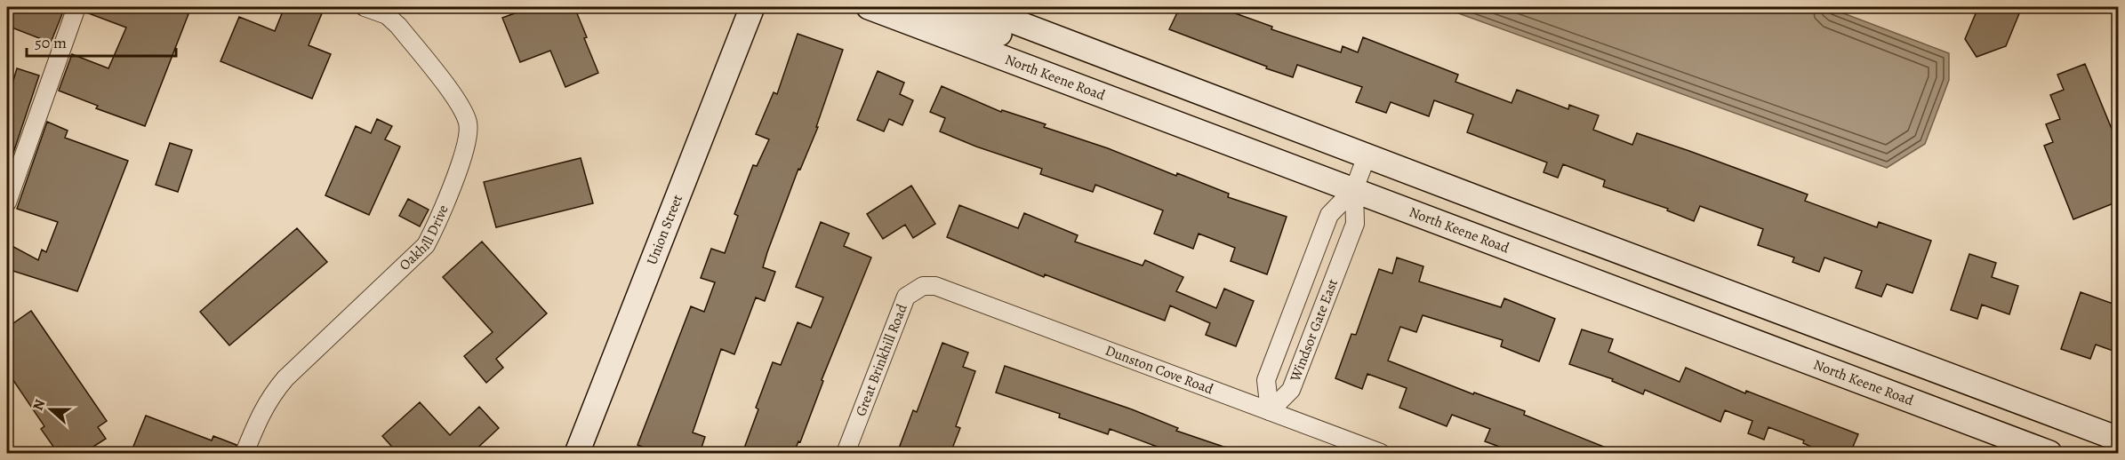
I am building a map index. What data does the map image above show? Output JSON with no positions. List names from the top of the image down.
{
  "streets": {
    "main road": ["North Keene Road", "Union Street"],
    "street": [
      "Oakhill Drive",
      "Windsor Gate East",
      "Great Brinkhill Road",
      "Dunston Cove Road"
    ]
  },
  "crossings": [
    ["North Keene Road", "Windsor Gate East"],
    ["Windsor Gate East", "Dunston Cove Road"],
    ["Great Brinkhill Road", "Dunston Cove Road"]
  ],
  "scale_bar": "50 m",
  "north": "left"
}
